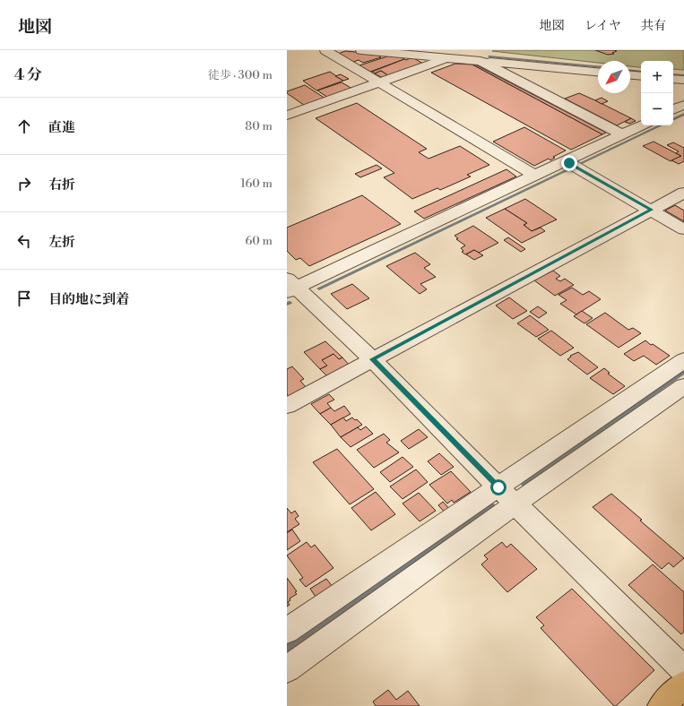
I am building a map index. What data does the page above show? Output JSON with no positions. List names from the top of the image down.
{
  "north": "bottom left",
  "page": {
    "header": "地図",
    "nav": ["地図", "レイヤ", "共有"],
    "heading": ["4 分", "徒歩 · 300 m"],
    "map_buttons": ["+", "−"],
    "list": [
      ["直進", "80 m"],
      ["右折", "160 m"],
      ["左折", "60 m"],
      "目的地に到着"
    ]
  }
}
